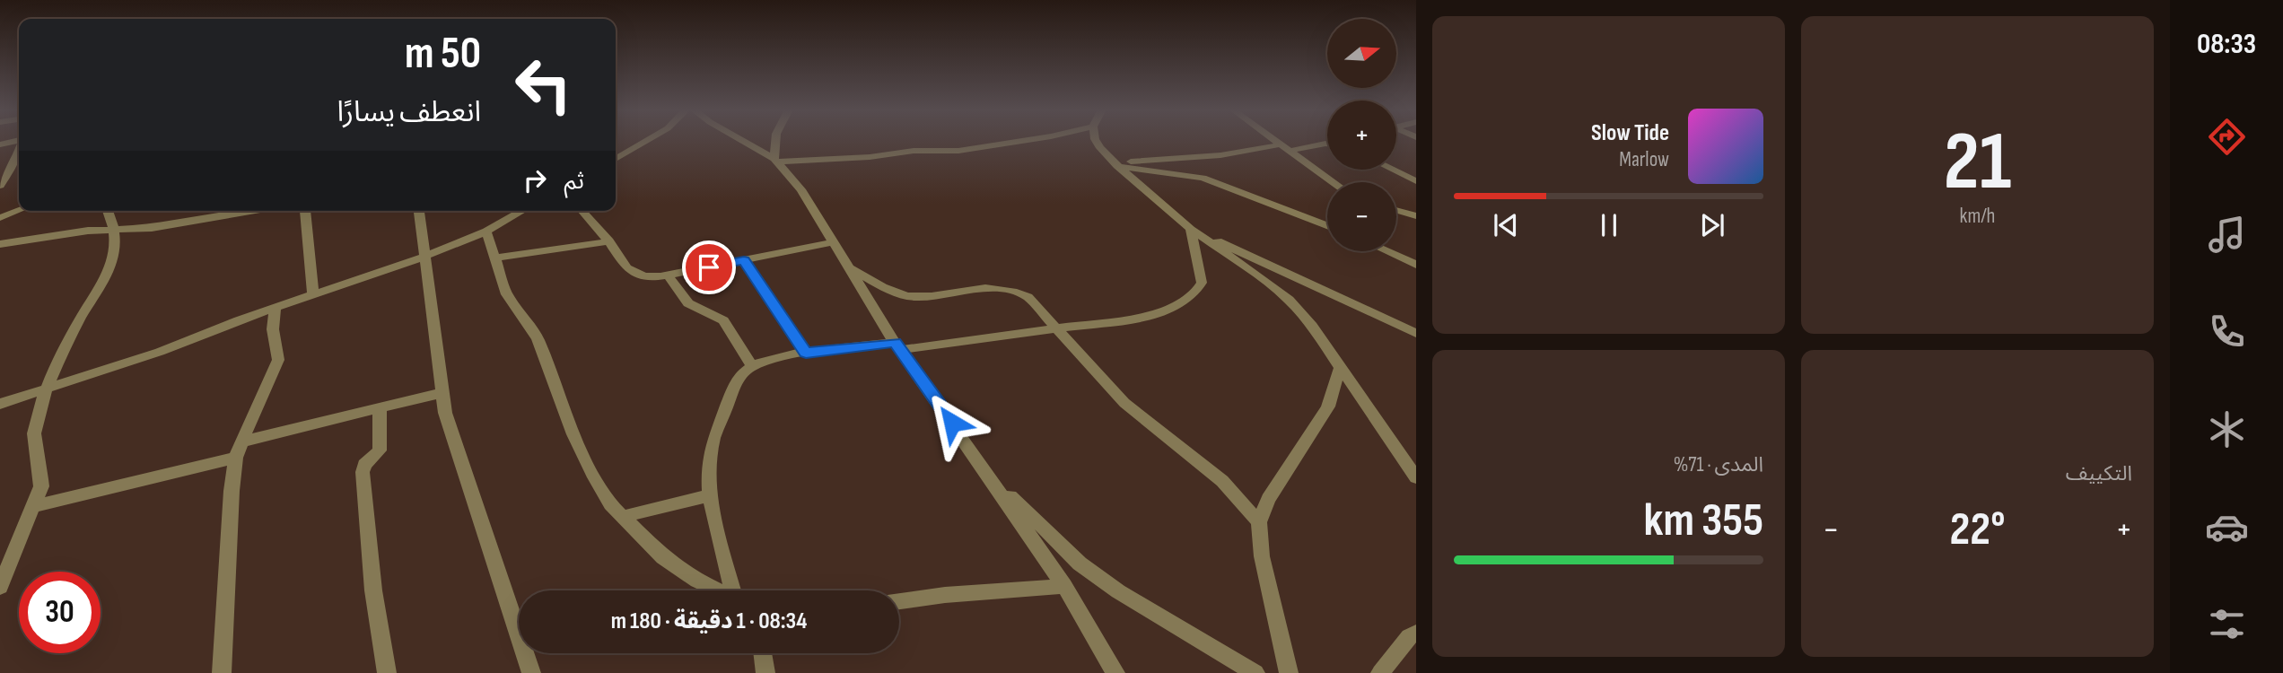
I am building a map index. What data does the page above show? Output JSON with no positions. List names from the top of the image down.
{
  "north": "right",
  "page": {
    "tabs": "08:33",
    "tile": [
      ["21", "km/h"],
      "التكييف",
      ["المدى · 71%", "355 km"]
    ],
    "map_buttons": ["+", "−"],
    "turn": ["50 m", "انعطف يسارًا"],
    "song": ["Slow Tide", "Marlow"],
    "then": "ثم",
    "heat": ["−", "22°", "+"],
    "limit": "30",
    "trip": "08:34 · 1 دقيقة · 180 m"
  }
}
